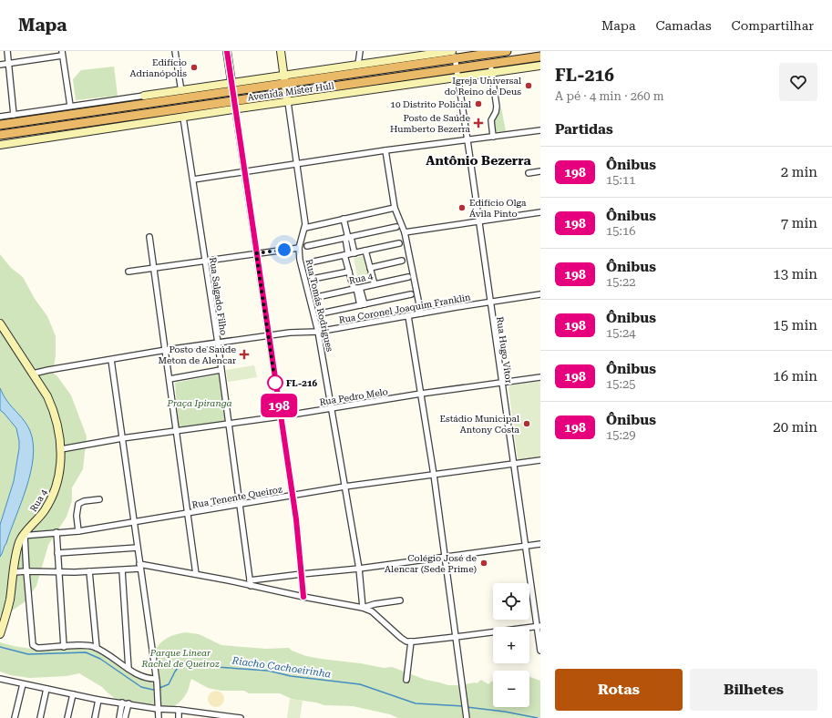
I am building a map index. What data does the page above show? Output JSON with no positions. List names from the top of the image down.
{
  "streets": {
    "highway": ["Avenida Mister Hull"],
    "main road": ["Rua 4", "Rua Tomás Rodrigues"],
    "street": [
      "Rua Salgado Filho",
      "Rua Coronel Joaquim Franklin",
      "Rua Hugo Vítor",
      "Rua Pedro Melo",
      "Rua Tenente Queiroz"
    ]
  },
  "crossings": [
    ["Avenida Mister Hull", "Rua Salgado Filho"],
    ["Avenida Mister Hull", "Rua Tomás Rodrigues"],
    ["Avenida Mister Hull", "Rua Hugo Vítor"],
    ["Rua 4", "Rua Coronel Joaquim Franklin"],
    ["Rua 4", "Rua Pedro Melo"],
    ["Rua 4", "Rua Tenente Queiroz"],
    ["Rua Salgado Filho", "Rua Coronel Joaquim Franklin"],
    ["Rua Salgado Filho", "Rua Pedro Melo"],
    ["Rua Salgado Filho", "Rua Tenente Queiroz"],
    ["Rua Tomás Rodrigues", "Rua Coronel Joaquim Franklin"],
    ["Rua Tomás Rodrigues", "Rua Pedro Melo"],
    ["Rua Tomás Rodrigues", "Rua Tenente Queiroz"],
    ["Rua Coronel Joaquim Franklin", "Rua Hugo Vítor"],
    ["Rua Hugo Vítor", "Rua Pedro Melo"],
    ["Rua Hugo Vítor", "Rua Tenente Queiroz"]
  ],
  "districts": ["Antônio Bezerra"],
  "water": ["Riacho Cachoeirinha"],
  "parks": ["Praça Ipiranga", "Parque Linear Rachel de Queiroz"],
  "places": {
    "other": [
      "Edifício Adrianópolis",
      "Igreja Universal do Reino de Deus",
      "10 Distrito Policial",
      "Edifício Olga Ávila Pinto",
      "FL-216",
      "Estádio Municipal Antony Costa",
      "Colégio José de Alencar (Sede Prime)"
    ],
    "health": ["Posto de Saúde Humberto Bezerra", "Posto de Saúde Meton de Alencar"]
  },
  "lines": ["bus line 198"],
  "page": {
    "header": "Mapa",
    "nav": ["Mapa", "Camadas", "Compartilhar"],
    "on_map": "198",
    "heading": [
      ["FL-216", "A pé · 4 min · 260 m"],
      "Partidas"
    ],
    "list": [
      {
        "mark": "198",
        "name": "Ônibus",
        "note": "15:11",
        "value": "2 min"
      },
      {
        "mark": "198",
        "name": "Ônibus",
        "note": "15:16",
        "value": "7 min"
      },
      {
        "mark": "198",
        "name": "Ônibus",
        "note": "15:22",
        "value": "13 min"
      },
      {
        "mark": "198",
        "name": "Ônibus",
        "note": "15:24",
        "value": "15 min"
      },
      {
        "mark": "198",
        "name": "Ônibus",
        "note": "15:25",
        "value": "16 min"
      },
      {
        "mark": "198",
        "name": "Ônibus",
        "note": "15:29",
        "value": "20 min"
      }
    ],
    "map_buttons": ["+", "−"],
    "buttons": ["Rotas", "Bilhetes"]
  }
}
